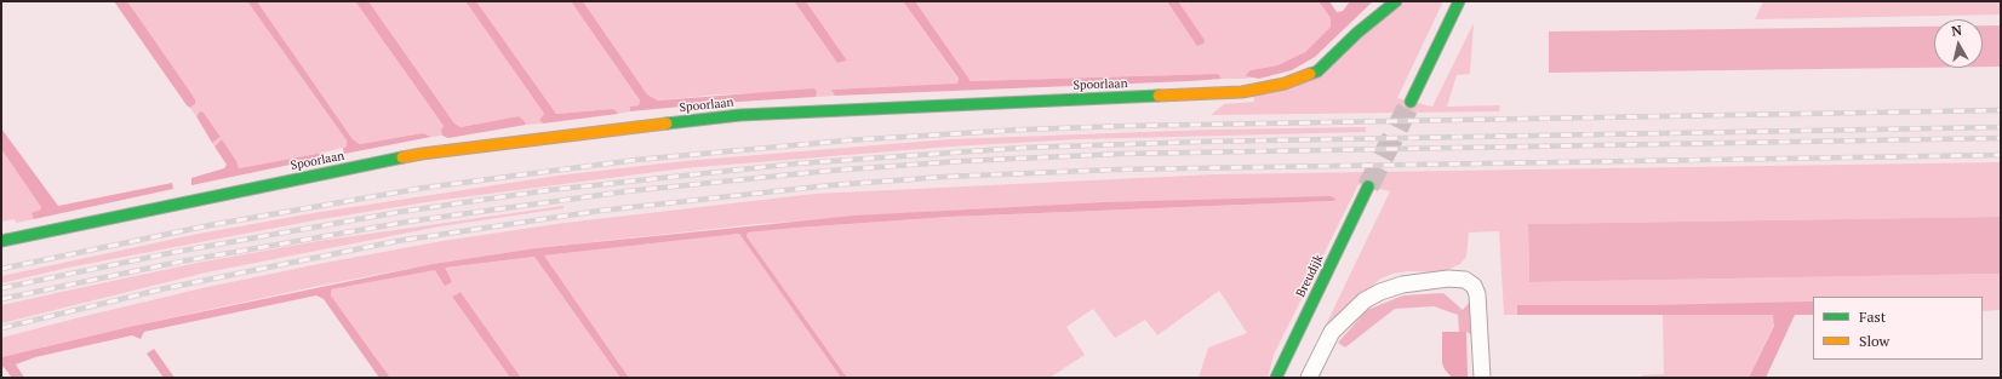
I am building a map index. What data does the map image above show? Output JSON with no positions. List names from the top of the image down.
{
  "streets": {
    "street": ["Spoorlaan", "Breudijk"]
  },
  "legend": ["Fast", "Slow"],
  "north": "top"
}
